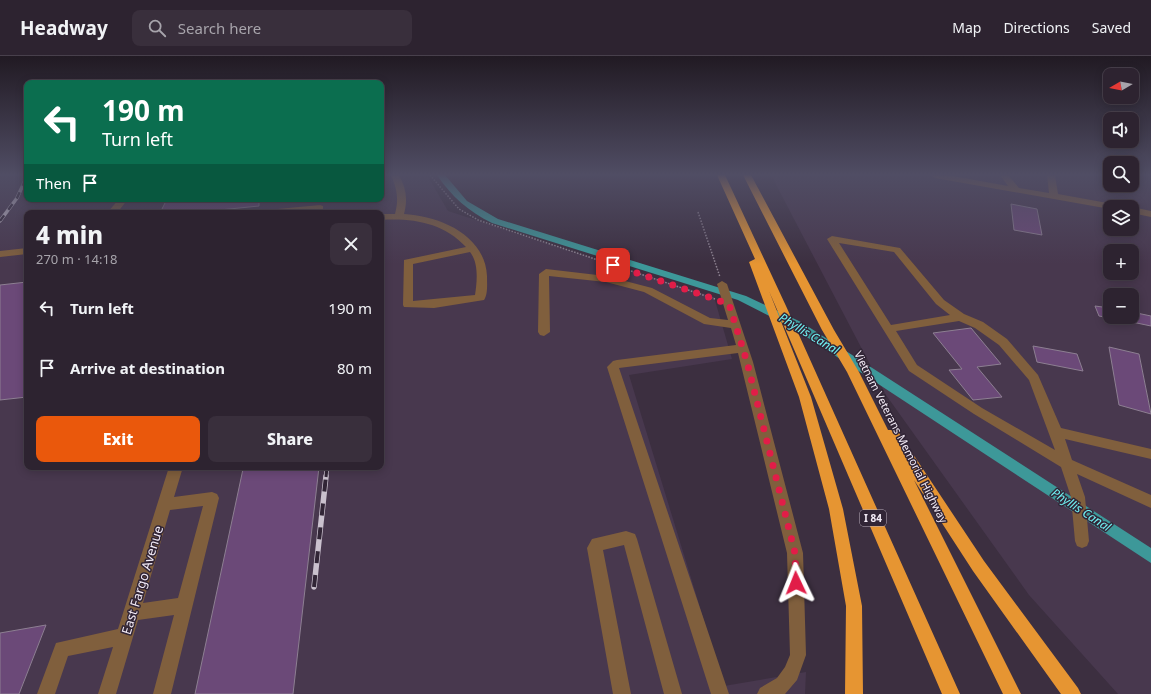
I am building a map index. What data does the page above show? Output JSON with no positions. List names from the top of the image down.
{
  "streets": {
    "highway": ["Vietnam Veterans Memorial Highway", "I 84"],
    "street": ["East Fargo Avenue"]
  },
  "water": ["Phyllis Canal"],
  "north": "left",
  "page": {
    "header": "Headway",
    "search": "Search here",
    "nav": ["Map", "Directions", "Saved"],
    "map_buttons": ["+", "−"],
    "turn": ["190 m", "Turn left"],
    "then": "Then",
    "heading": ["4 min", "270 m · 14:18"],
    "list": [
      {
        "name": "Turn left",
        "value": "190 m"
      },
      {
        "name": "Arrive at destination",
        "value": "80 m"
      }
    ],
    "buttons": ["Exit", "Share"]
  }
}
